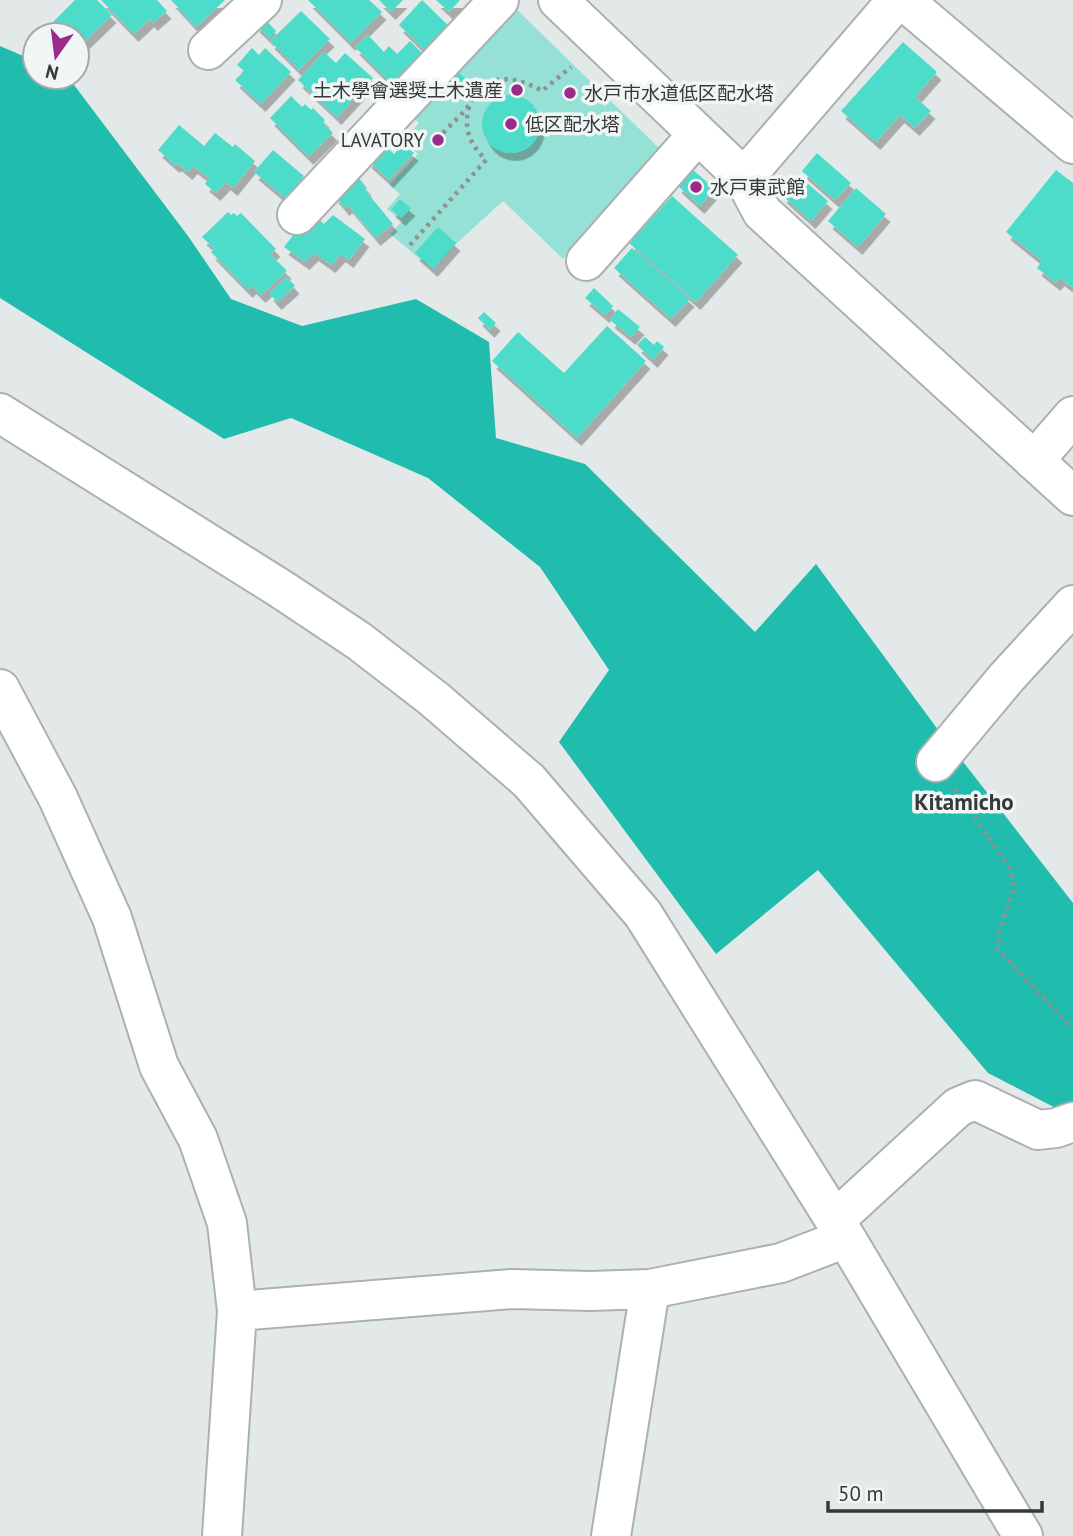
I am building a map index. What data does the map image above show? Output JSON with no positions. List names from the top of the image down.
{
  "districts": ["Kitamicho"],
  "places": [
    "土木學會選奨土木遺産",
    "水戸市水道低区配水塔",
    "低区配水塔",
    "LAVATORY",
    "水戸東武館"
  ],
  "scale_bar": "50 m",
  "north": "bottom"
}
